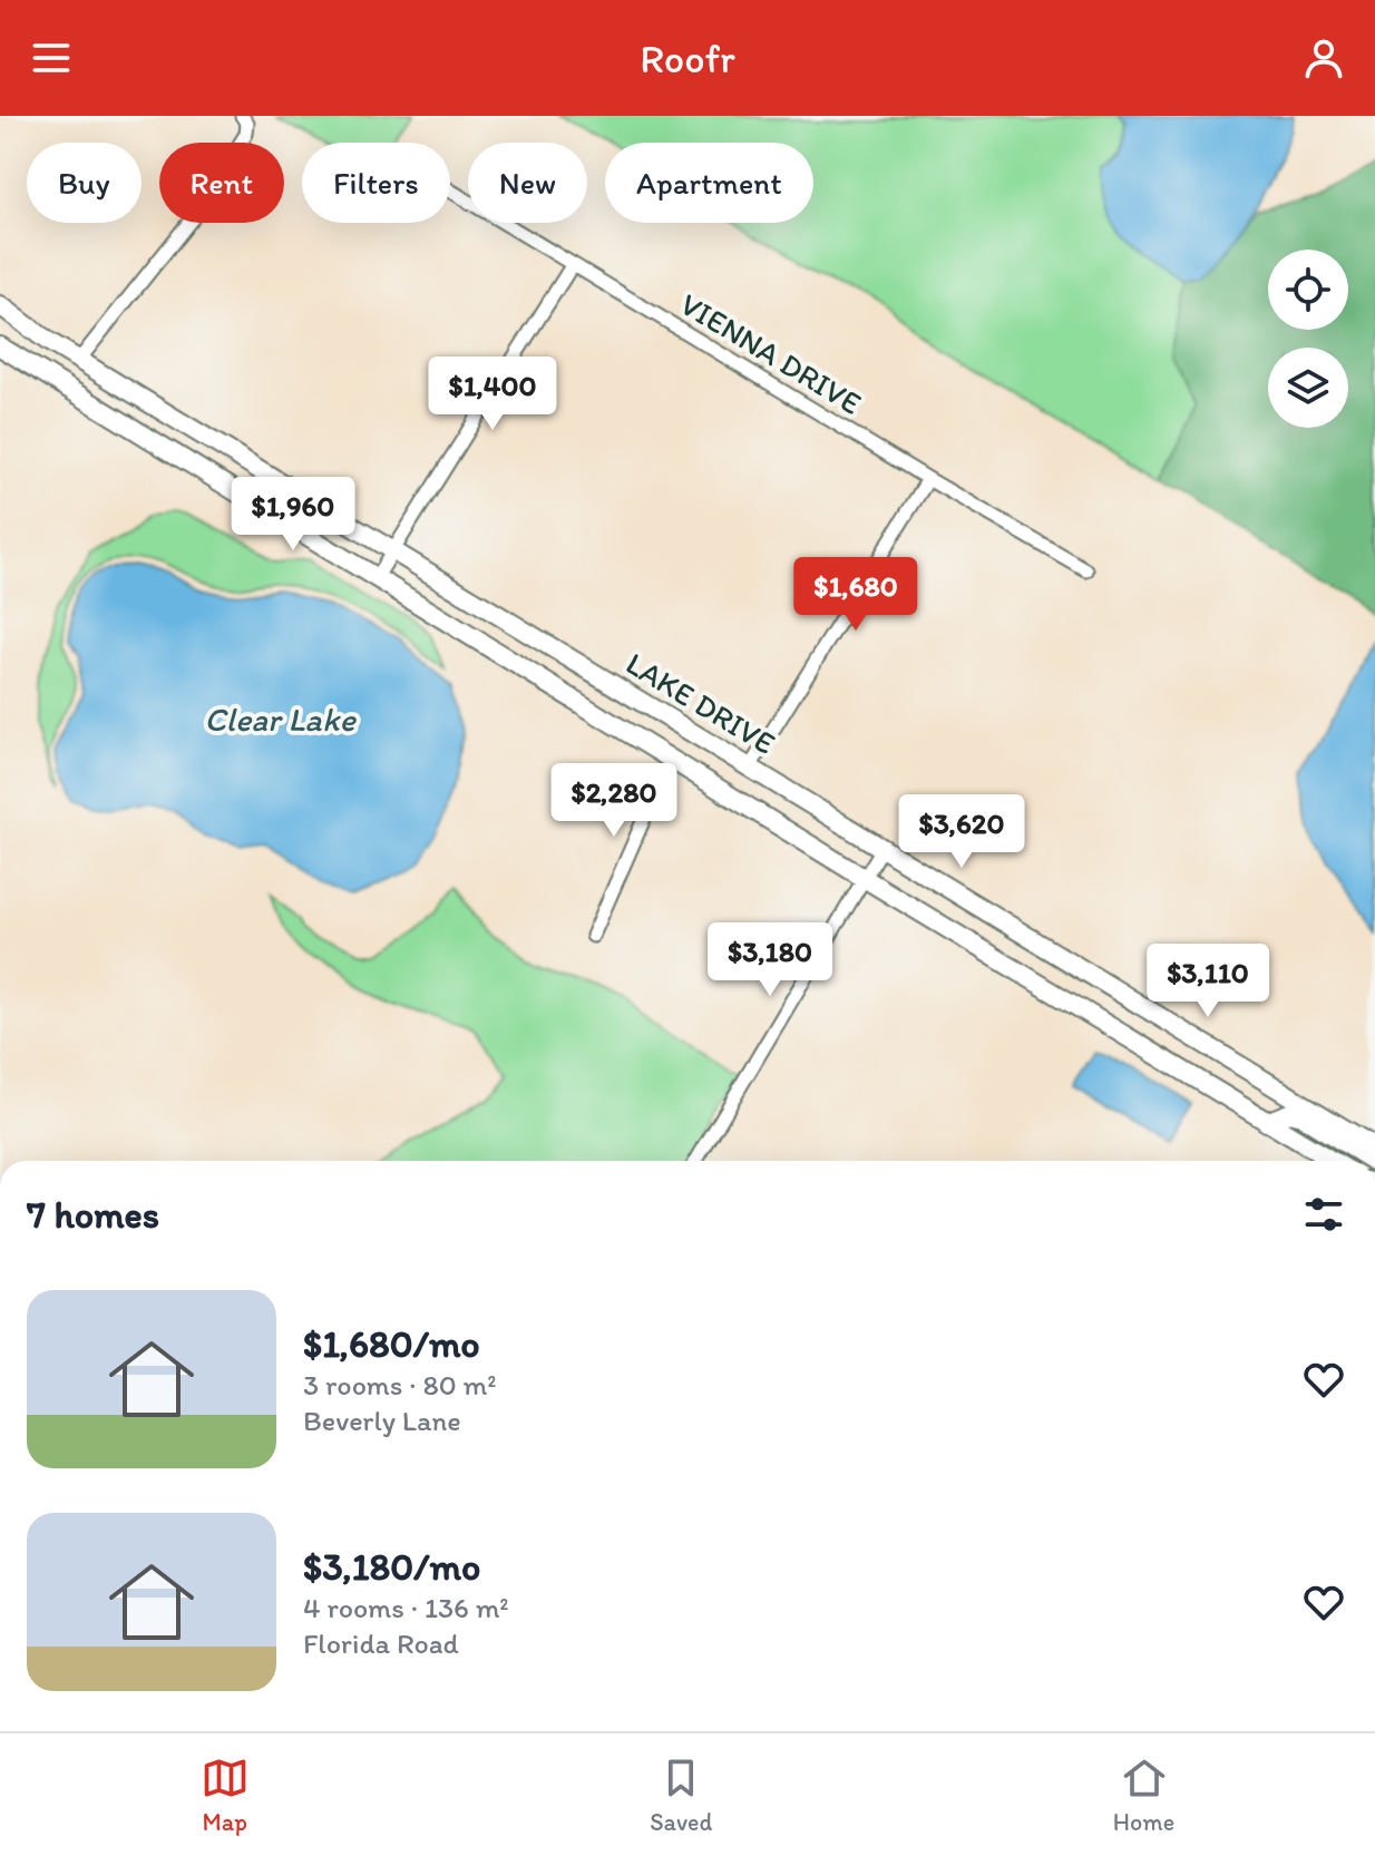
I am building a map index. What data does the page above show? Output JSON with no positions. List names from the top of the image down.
{
  "streets": {
    "main road": ["LAKE DRIVE"],
    "street": ["VIENNA DRIVE"]
  },
  "water": ["Clear Lake"],
  "page": {
    "header": "Roofr",
    "chip": [
      "Buy",
      "Rent",
      "Filters",
      "New",
      "Apartment"
    ],
    "price": [
      "$1,400",
      "$1,960",
      "$1,680",
      "$2,280",
      "$3,620",
      "$3,180",
      "$3,110"
    ],
    "heading": "7 homes",
    "list": [
      {
        "name": "$1,680/mo",
        "note": "3 rooms · 80 m² · Beverly Lane"
      },
      {
        "name": "$3,180/mo",
        "note": "4 rooms · 136 m² · Florida Road"
      }
    ],
    "tabs": ["Map", "Saved", "Home"]
  }
}
